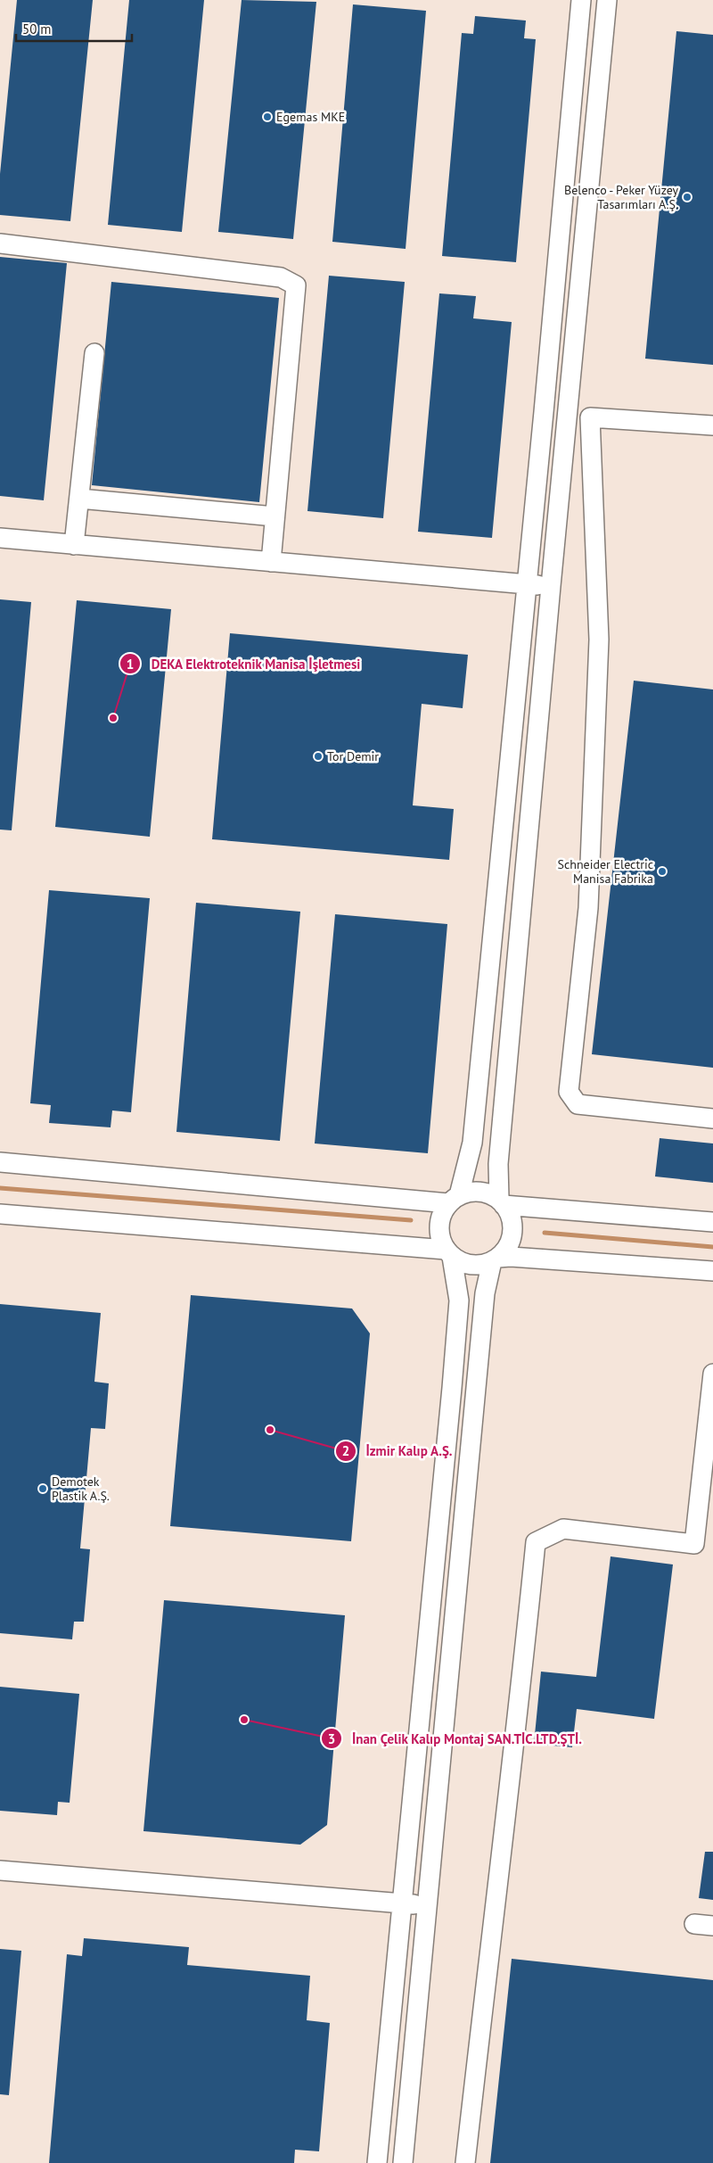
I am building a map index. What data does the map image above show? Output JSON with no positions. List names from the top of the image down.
{
  "places": [
    "Egemas MKE",
    "Belenco - Peker Yüzey Tasarımları A.Ş.",
    "DEKA Elektroteknik Manisa İşletmesi",
    "Tor Demir",
    "Schneider Electric Manisa Fabrika",
    "İzmir Kalıp A.Ş.",
    "Demotek Plastik A.Ş.",
    "İnan Çelik Kalıp Montaj SAN.TİC.LTD.ŞTİ."
  ],
  "scale_bar": "50 m"
}
